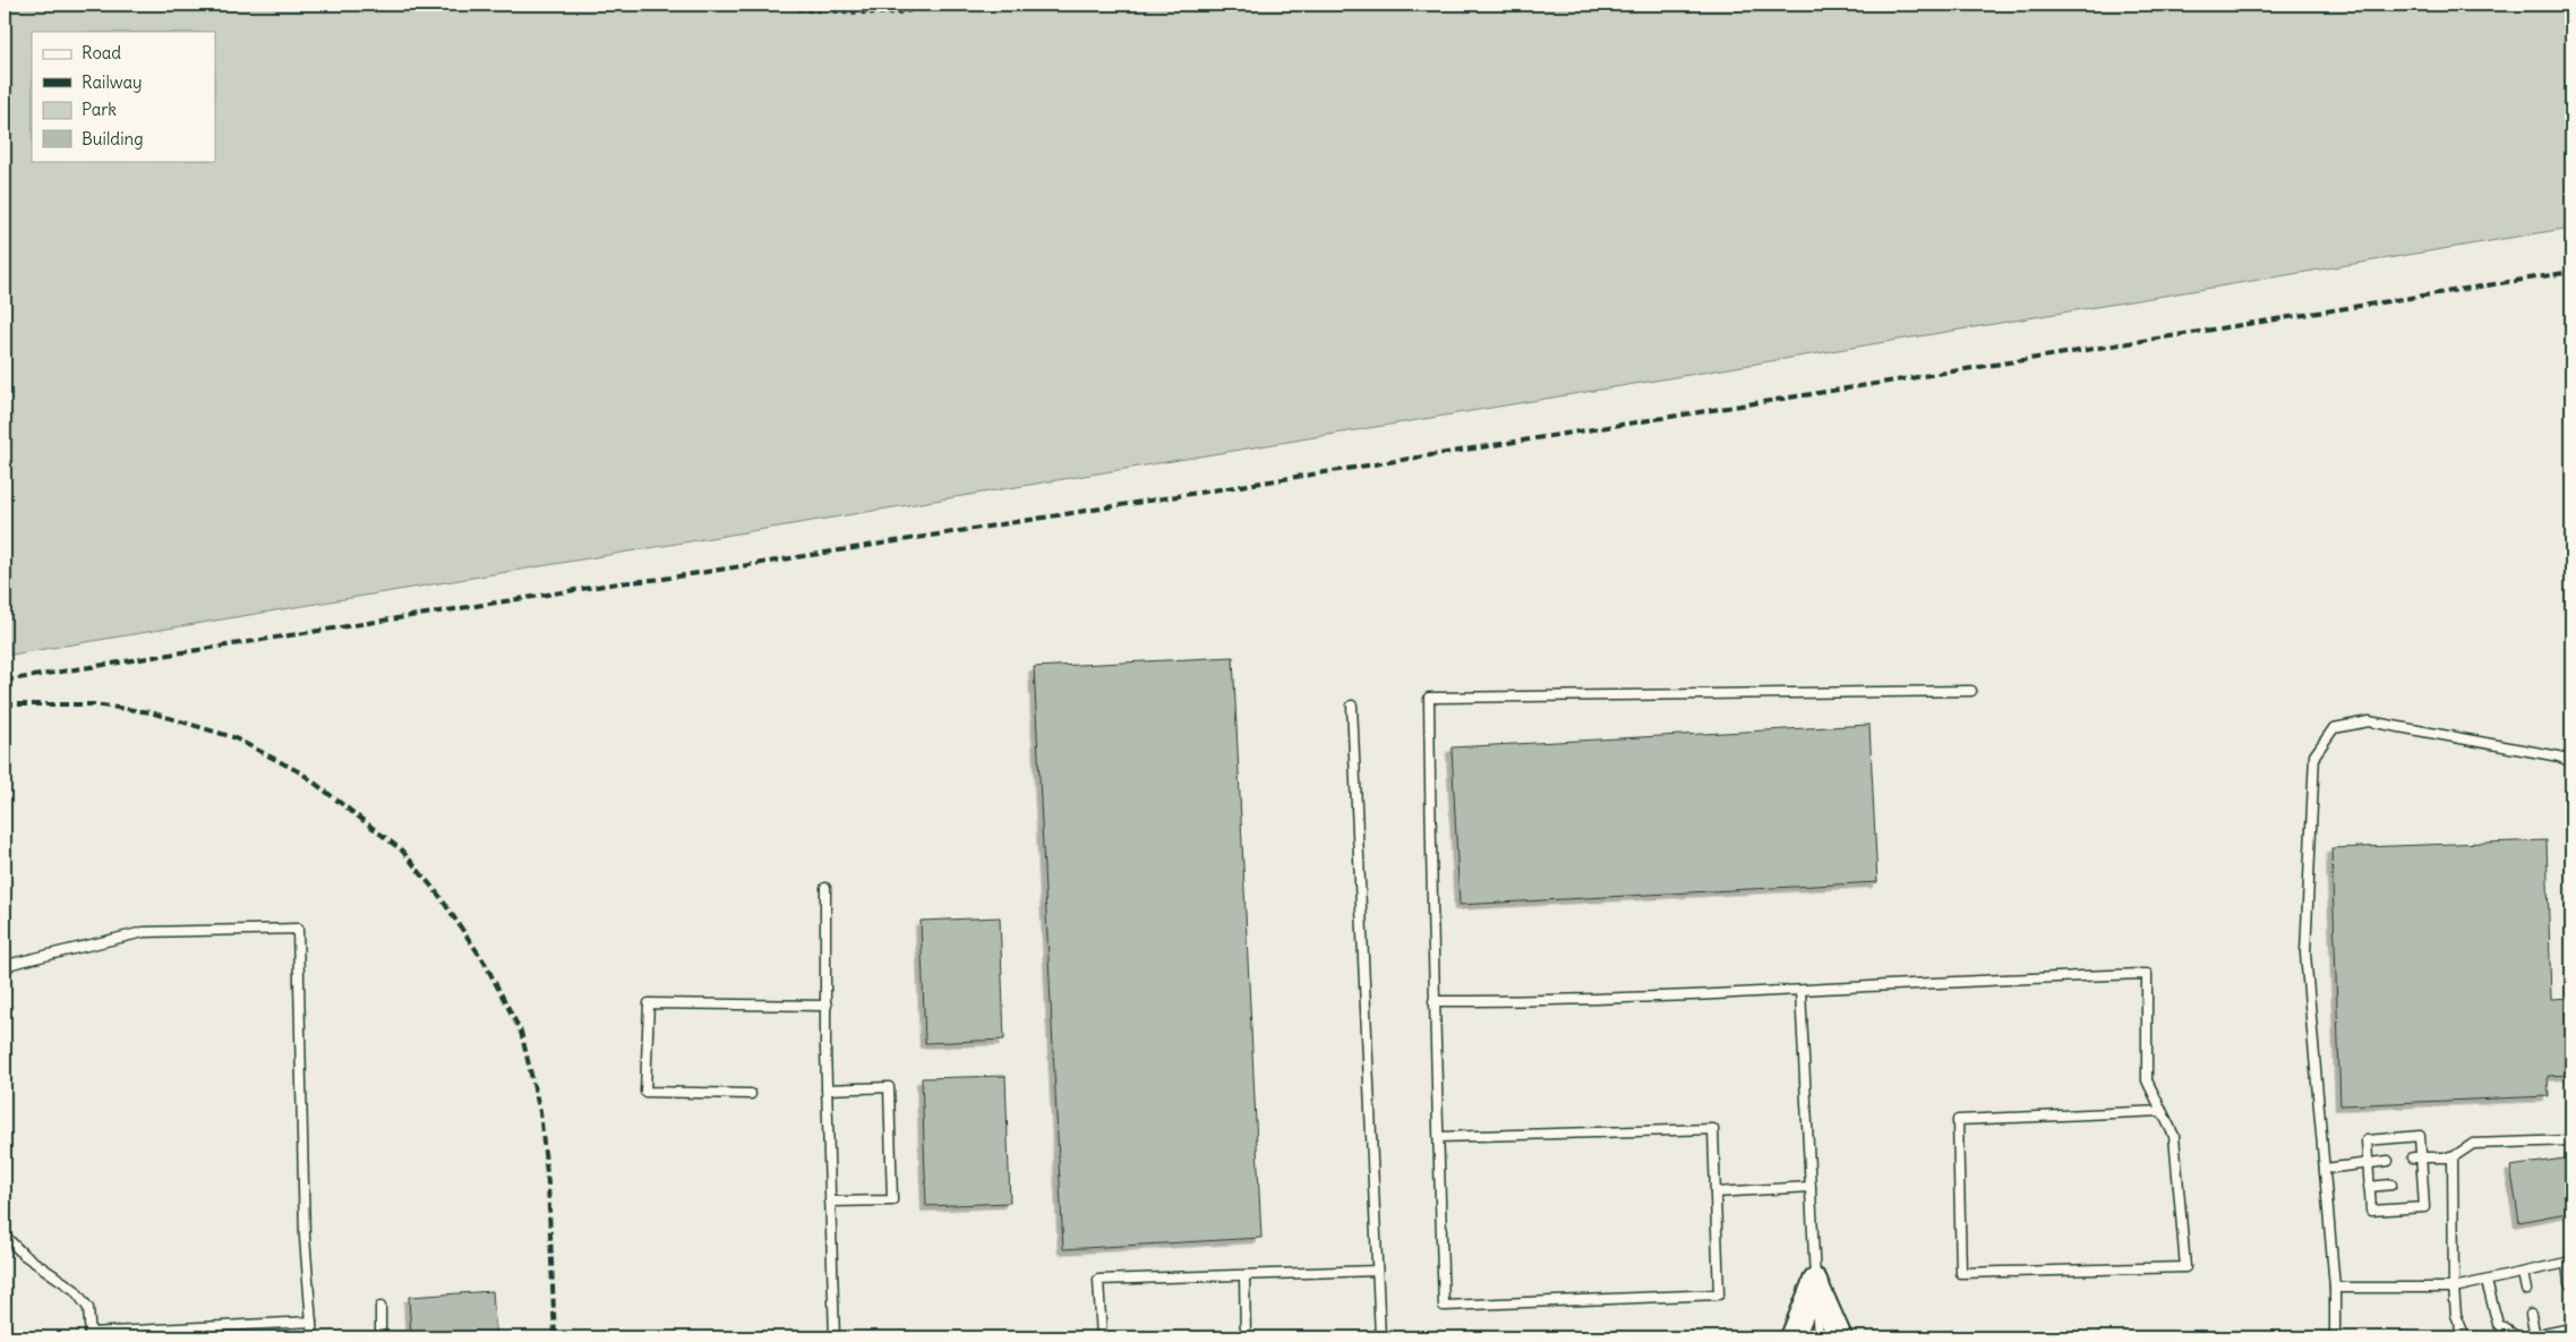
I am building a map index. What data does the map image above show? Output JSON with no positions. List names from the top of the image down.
{
  "legend": [
    "Road",
    "Railway",
    "Park",
    "Building"
  ]
}
